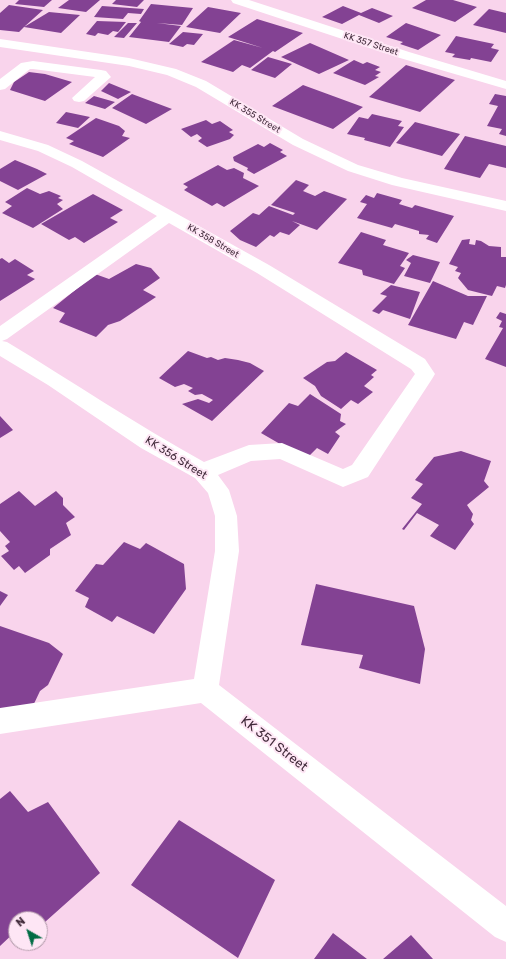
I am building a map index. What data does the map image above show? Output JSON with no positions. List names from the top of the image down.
{
  "streets": {
    "street": [
      "KK 357 Street",
      "KK 355 Street",
      "KK 358 Street",
      "KK 356 Street",
      "KK 351 Street"
    ]
  },
  "crossings": [
    ["KK 358 Street", "KK 356 Street"],
    ["KK 356 Street", "KK 351 Street"]
  ],
  "north": "top left"
}
